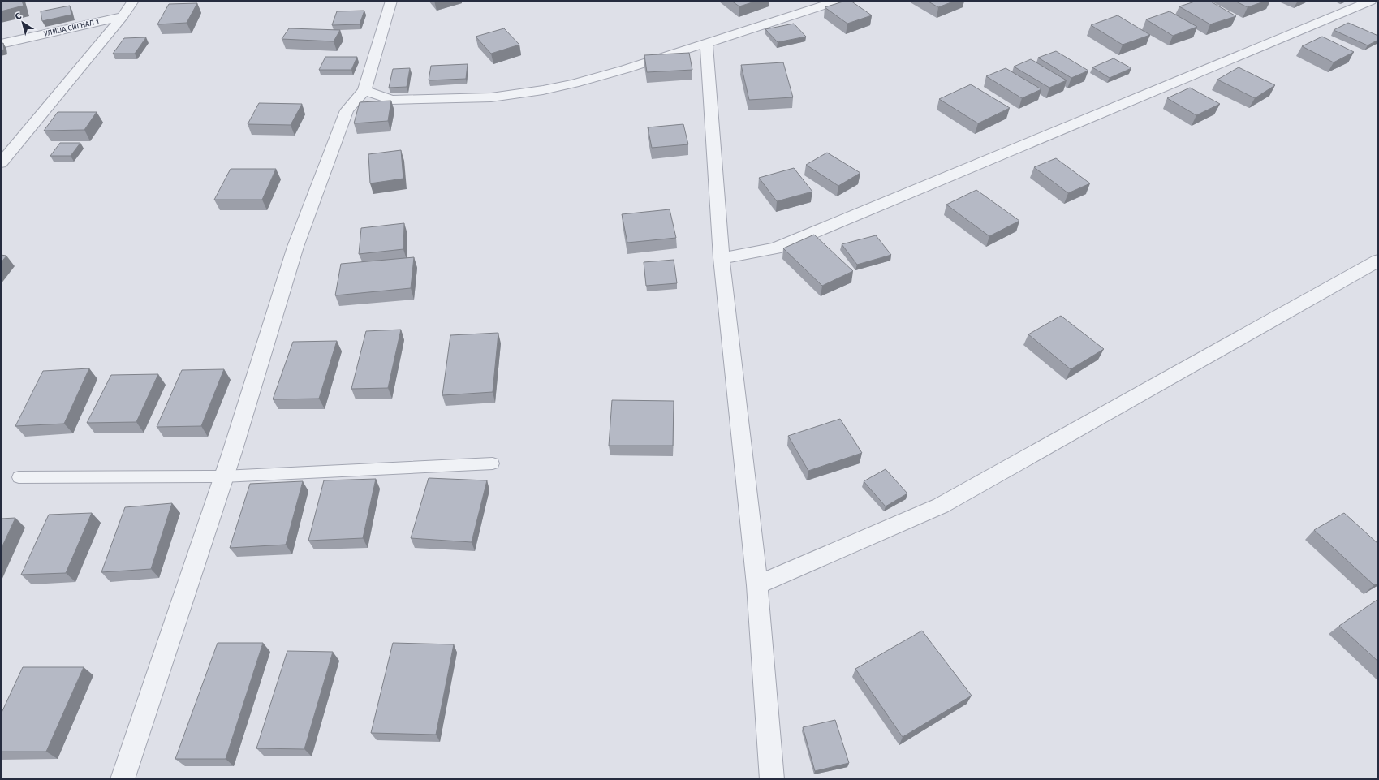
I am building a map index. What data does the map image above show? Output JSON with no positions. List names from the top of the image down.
{
  "streets": {
    "street": ["УЛИЦА СИГНАЛ 1"]
  },
  "north": "top left"
}
